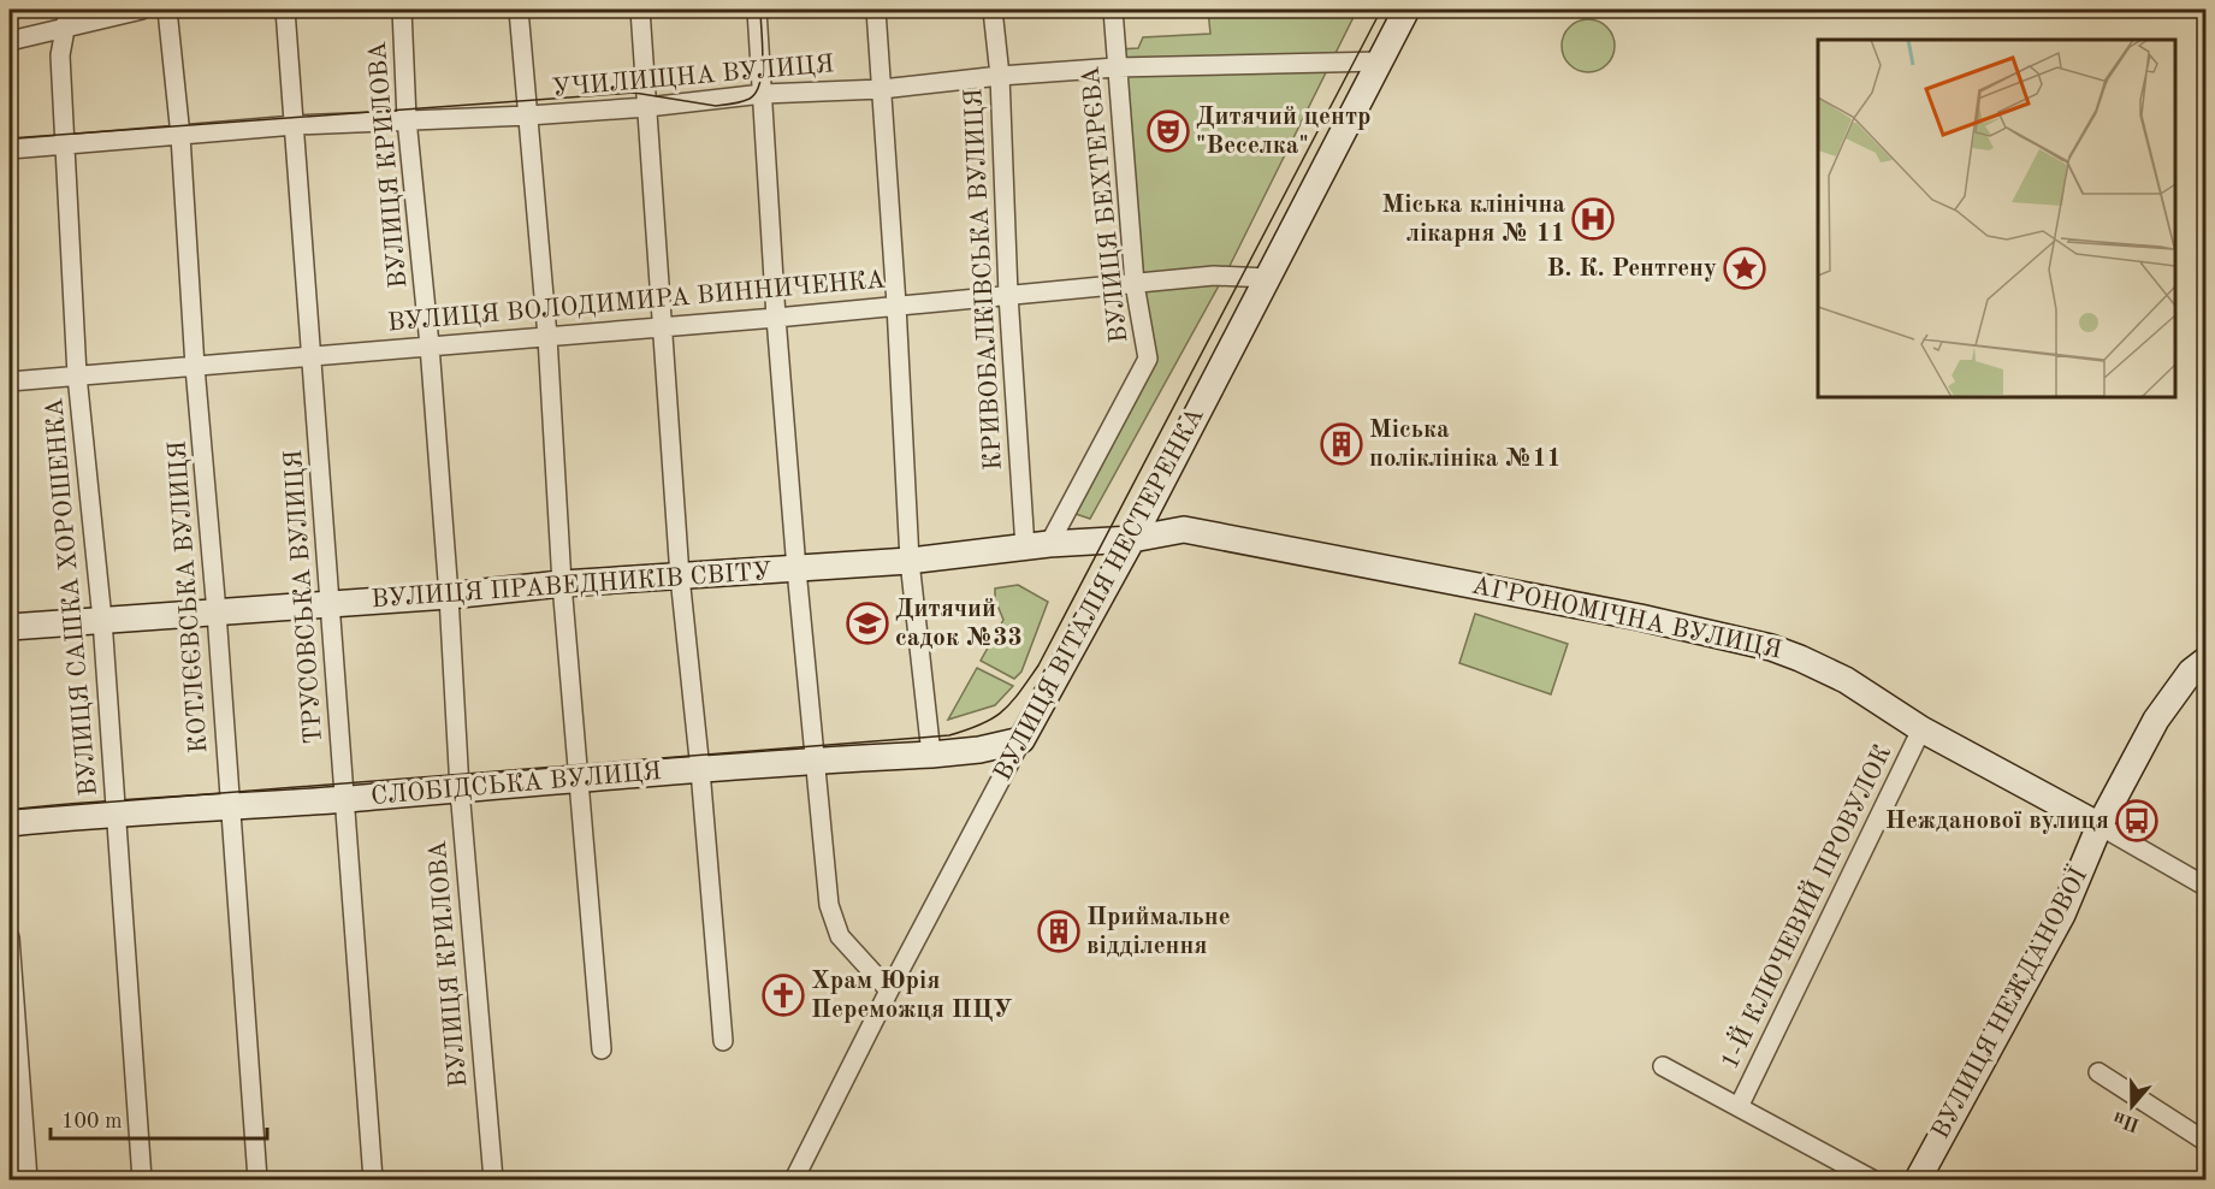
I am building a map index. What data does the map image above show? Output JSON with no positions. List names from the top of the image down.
{
  "streets": {
    "main road": [
      "ВУЛИЦЯ ПРАВЕДНИКІВ СВІТУ",
      "ВУЛИЦЯ ВІТАЛІЯ НЕСТЕРЕНКА",
      "АГРОНОМІЧНА ВУЛИЦЯ",
      "СЛОБІДСЬКА ВУЛИЦЯ",
      "ВУЛИЦЯ НЕЖДАНОВОЇ"
    ],
    "street": [
      "УЧИЛИЩНА ВУЛИЦЯ",
      "ВУЛИЦЯ КРИЛОВА",
      "ВУЛИЦЯ БЕХТЕРЄВА",
      "КРИВОБАЛКІВСЬКА ВУЛИЦЯ",
      "ВУЛИЦЯ ВОЛОДИМИРА ВИННИЧЕНКА",
      "ВУЛИЦЯ САШКА ХОРОШЕНКА",
      "КОТЛЄЄВСЬКА ВУЛИЦЯ",
      "ТРУСОВСЬКА ВУЛИЦЯ",
      "1-Й КЛЮЧЕВИЙ ПРОВУЛОК"
    ]
  },
  "crossings": [
    ["УЧИЛИЩНА ВУЛИЦЯ", "ВУЛИЦЯ КРИЛОВА"],
    ["УЧИЛИЩНА ВУЛИЦЯ", "ВУЛИЦЯ БЕХТЕРЄВА"],
    ["УЧИЛИЩНА ВУЛИЦЯ", "КРИВОБАЛКІВСЬКА ВУЛИЦЯ"],
    ["УЧИЛИЩНА ВУЛИЦЯ", "ВУЛИЦЯ ВІТАЛІЯ НЕСТЕРЕНКА"],
    ["УЧИЛИЩНА ВУЛИЦЯ", "ВУЛИЦЯ САШКА ХОРОШЕНКА"],
    ["УЧИЛИЩНА ВУЛИЦЯ", "КОТЛЄЄВСЬКА ВУЛИЦЯ"],
    ["УЧИЛИЩНА ВУЛИЦЯ", "ТРУСОВСЬКА ВУЛИЦЯ"],
    ["ВУЛИЦЯ КРИЛОВА", "ВУЛИЦЯ ВОЛОДИМИРА ВИННИЧЕНКА"],
    ["ВУЛИЦЯ КРИЛОВА", "ВУЛИЦЯ ПРАВЕДНИКІВ СВІТУ"],
    ["ВУЛИЦЯ КРИЛОВА", "СЛОБІДСЬКА ВУЛИЦЯ"],
    ["ВУЛИЦЯ БЕХТЕРЄВА", "КРИВОБАЛКІВСЬКА ВУЛИЦЯ"],
    ["ВУЛИЦЯ БЕХТЕРЄВА", "ВУЛИЦЯ ВОЛОДИМИРА ВИННИЧЕНКА"],
    ["ВУЛИЦЯ БЕХТЕРЄВА", "ВУЛИЦЯ ПРАВЕДНИКІВ СВІТУ"],
    ["КРИВОБАЛКІВСЬКА ВУЛИЦЯ", "ВУЛИЦЯ ВОЛОДИМИРА ВИННИЧЕНКА"],
    ["КРИВОБАЛКІВСЬКА ВУЛИЦЯ", "ВУЛИЦЯ ПРАВЕДНИКІВ СВІТУ"],
    ["ВУЛИЦЯ ВОЛОДИМИРА ВИННИЧЕНКА", "ВУЛИЦЯ ВІТАЛІЯ НЕСТЕРЕНКА"],
    ["ВУЛИЦЯ ВОЛОДИМИРА ВИННИЧЕНКА", "ВУЛИЦЯ САШКА ХОРОШЕНКА"],
    ["ВУЛИЦЯ ВОЛОДИМИРА ВИННИЧЕНКА", "КОТЛЄЄВСЬКА ВУЛИЦЯ"],
    ["ВУЛИЦЯ ВОЛОДИМИРА ВИННИЧЕНКА", "ТРУСОВСЬКА ВУЛИЦЯ"],
    ["ВУЛИЦЯ ПРАВЕДНИКІВ СВІТУ", "ВУЛИЦЯ ВІТАЛІЯ НЕСТЕРЕНКА"],
    ["ВУЛИЦЯ ПРАВЕДНИКІВ СВІТУ", "ВУЛИЦЯ САШКА ХОРОШЕНКА"],
    ["ВУЛИЦЯ ПРАВЕДНИКІВ СВІТУ", "КОТЛЄЄВСЬКА ВУЛИЦЯ"],
    ["ВУЛИЦЯ ПРАВЕДНИКІВ СВІТУ", "ТРУСОВСЬКА ВУЛИЦЯ"],
    ["ВУЛИЦЯ ПРАВЕДНИКІВ СВІТУ", "АГРОНОМІЧНА ВУЛИЦЯ"],
    ["ВУЛИЦЯ ВІТАЛІЯ НЕСТЕРЕНКА", "АГРОНОМІЧНА ВУЛИЦЯ"],
    ["ВУЛИЦЯ ВІТАЛІЯ НЕСТЕРЕНКА", "СЛОБІДСЬКА ВУЛИЦЯ"],
    ["ВУЛИЦЯ САШКА ХОРОШЕНКА", "СЛОБІДСЬКА ВУЛИЦЯ"],
    ["КОТЛЄЄВСЬКА ВУЛИЦЯ", "СЛОБІДСЬКА ВУЛИЦЯ"],
    ["ТРУСОВСЬКА ВУЛИЦЯ", "СЛОБІДСЬКА ВУЛИЦЯ"],
    ["АГРОНОМІЧНА ВУЛИЦЯ", "1-Й КЛЮЧЕВИЙ ПРОВУЛОК"],
    ["АГРОНОМІЧНА ВУЛИЦЯ", "ВУЛИЦЯ НЕЖДАНОВОЇ"]
  ],
  "places": {
    "theatre": ["Дитячий центр \"Веселка\""],
    "hospital": ["Міська клінічна лікарня № 11"],
    "place": ["В. К. Рентгену"],
    "building": ["Міська поліклініка №11", "Приймальне відділення"],
    "school or university": ["Дитячий садок №33"],
    "bus stop": ["Нежданової вулиця"],
    "church": ["Храм Юрія Переможця ПЦУ"]
  },
  "scale_bar": "100 m",
  "north": "bottom"
}
